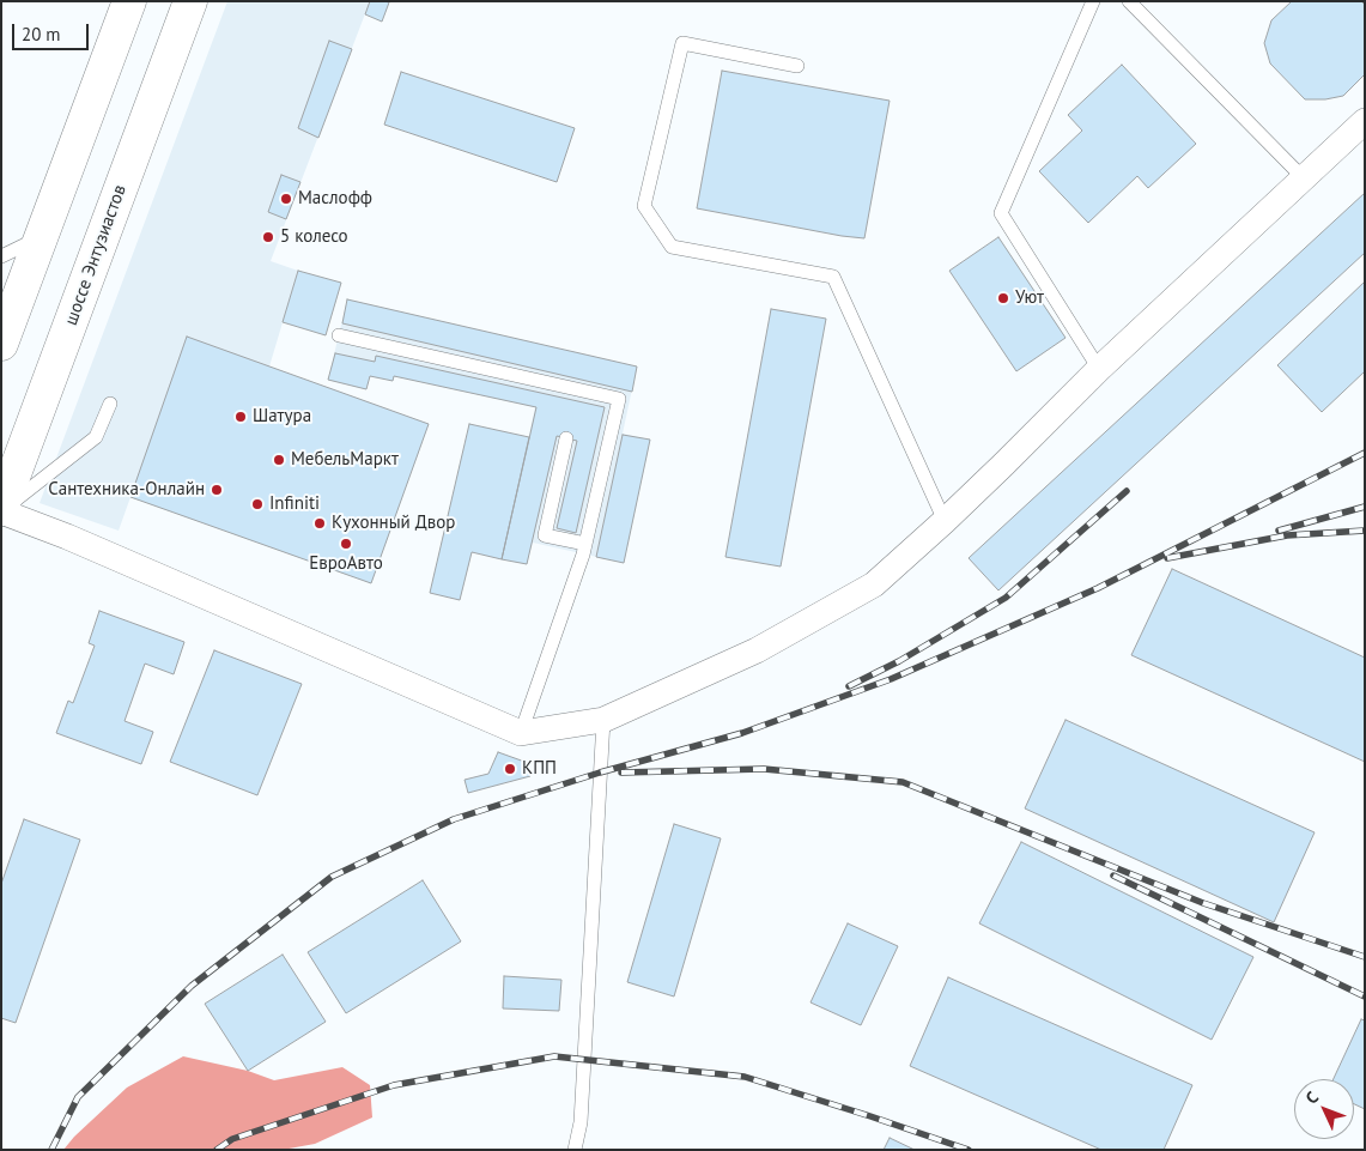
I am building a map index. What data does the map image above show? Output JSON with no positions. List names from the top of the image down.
{
  "streets": {
    "highway": ["шоссе Энтузиастов"]
  },
  "places": [
    "Маслофф",
    "5 колесо",
    "Уют",
    "Шатура",
    "МебельМаркт",
    "Сантехника-Онлайн",
    "Infiniti",
    "Кухонный Двор",
    "ЕвроАвто",
    "КПП"
  ],
  "scale_bar": "20 m",
  "north": "top left"
}
